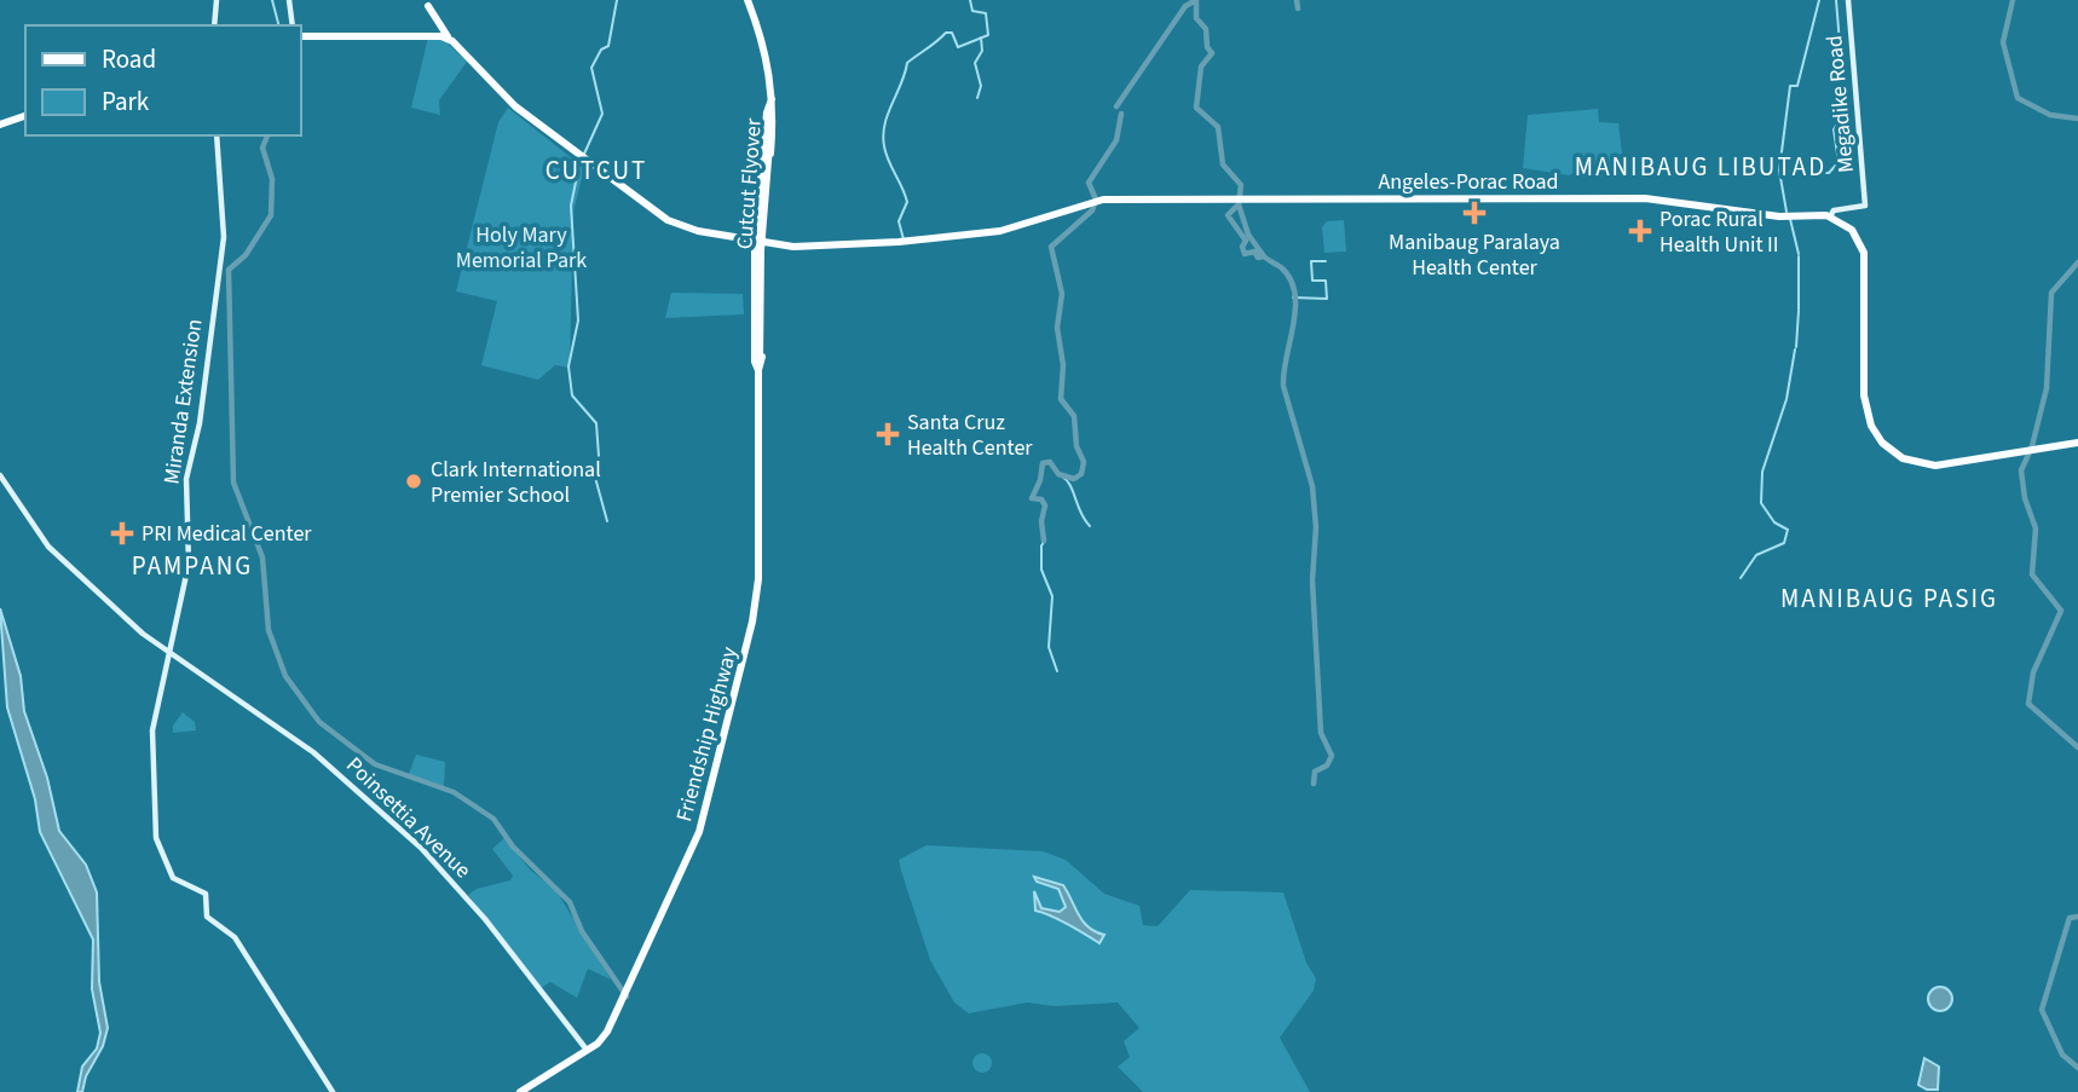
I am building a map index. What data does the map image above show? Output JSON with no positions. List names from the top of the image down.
{
  "streets": {
    "main road": [
      "Megadike Road",
      "Angeles-Porac Road",
      "Cutcut Flyover",
      "Miranda Extension",
      "Friendship Highway",
      "Poinsettia Avenue"
    ]
  },
  "crossings": [
    ["Megadike Road", "Angeles-Porac Road"],
    ["Angeles-Porac Road", "Friendship Highway"],
    ["Cutcut Flyover", "Friendship Highway"],
    ["Miranda Extension", "Poinsettia Avenue"],
    ["Friendship Highway", "Poinsettia Avenue"]
  ],
  "districts": [
    "MANIBAUG LIBUTAD",
    "CUTCUT",
    "PAMPANG",
    "MANIBAUG PASIG"
  ],
  "parks": ["Holy Mary Memorial Park"],
  "places": {
    "health": [
      "Manibaug Paralaya Health Center",
      "Porac Rural Health Unit II",
      "Santa Cruz Health Center",
      "PRI Medical Center"
    ],
    "other": ["Clark International Premier School"]
  },
  "legend": ["Road", "Park"]
}
